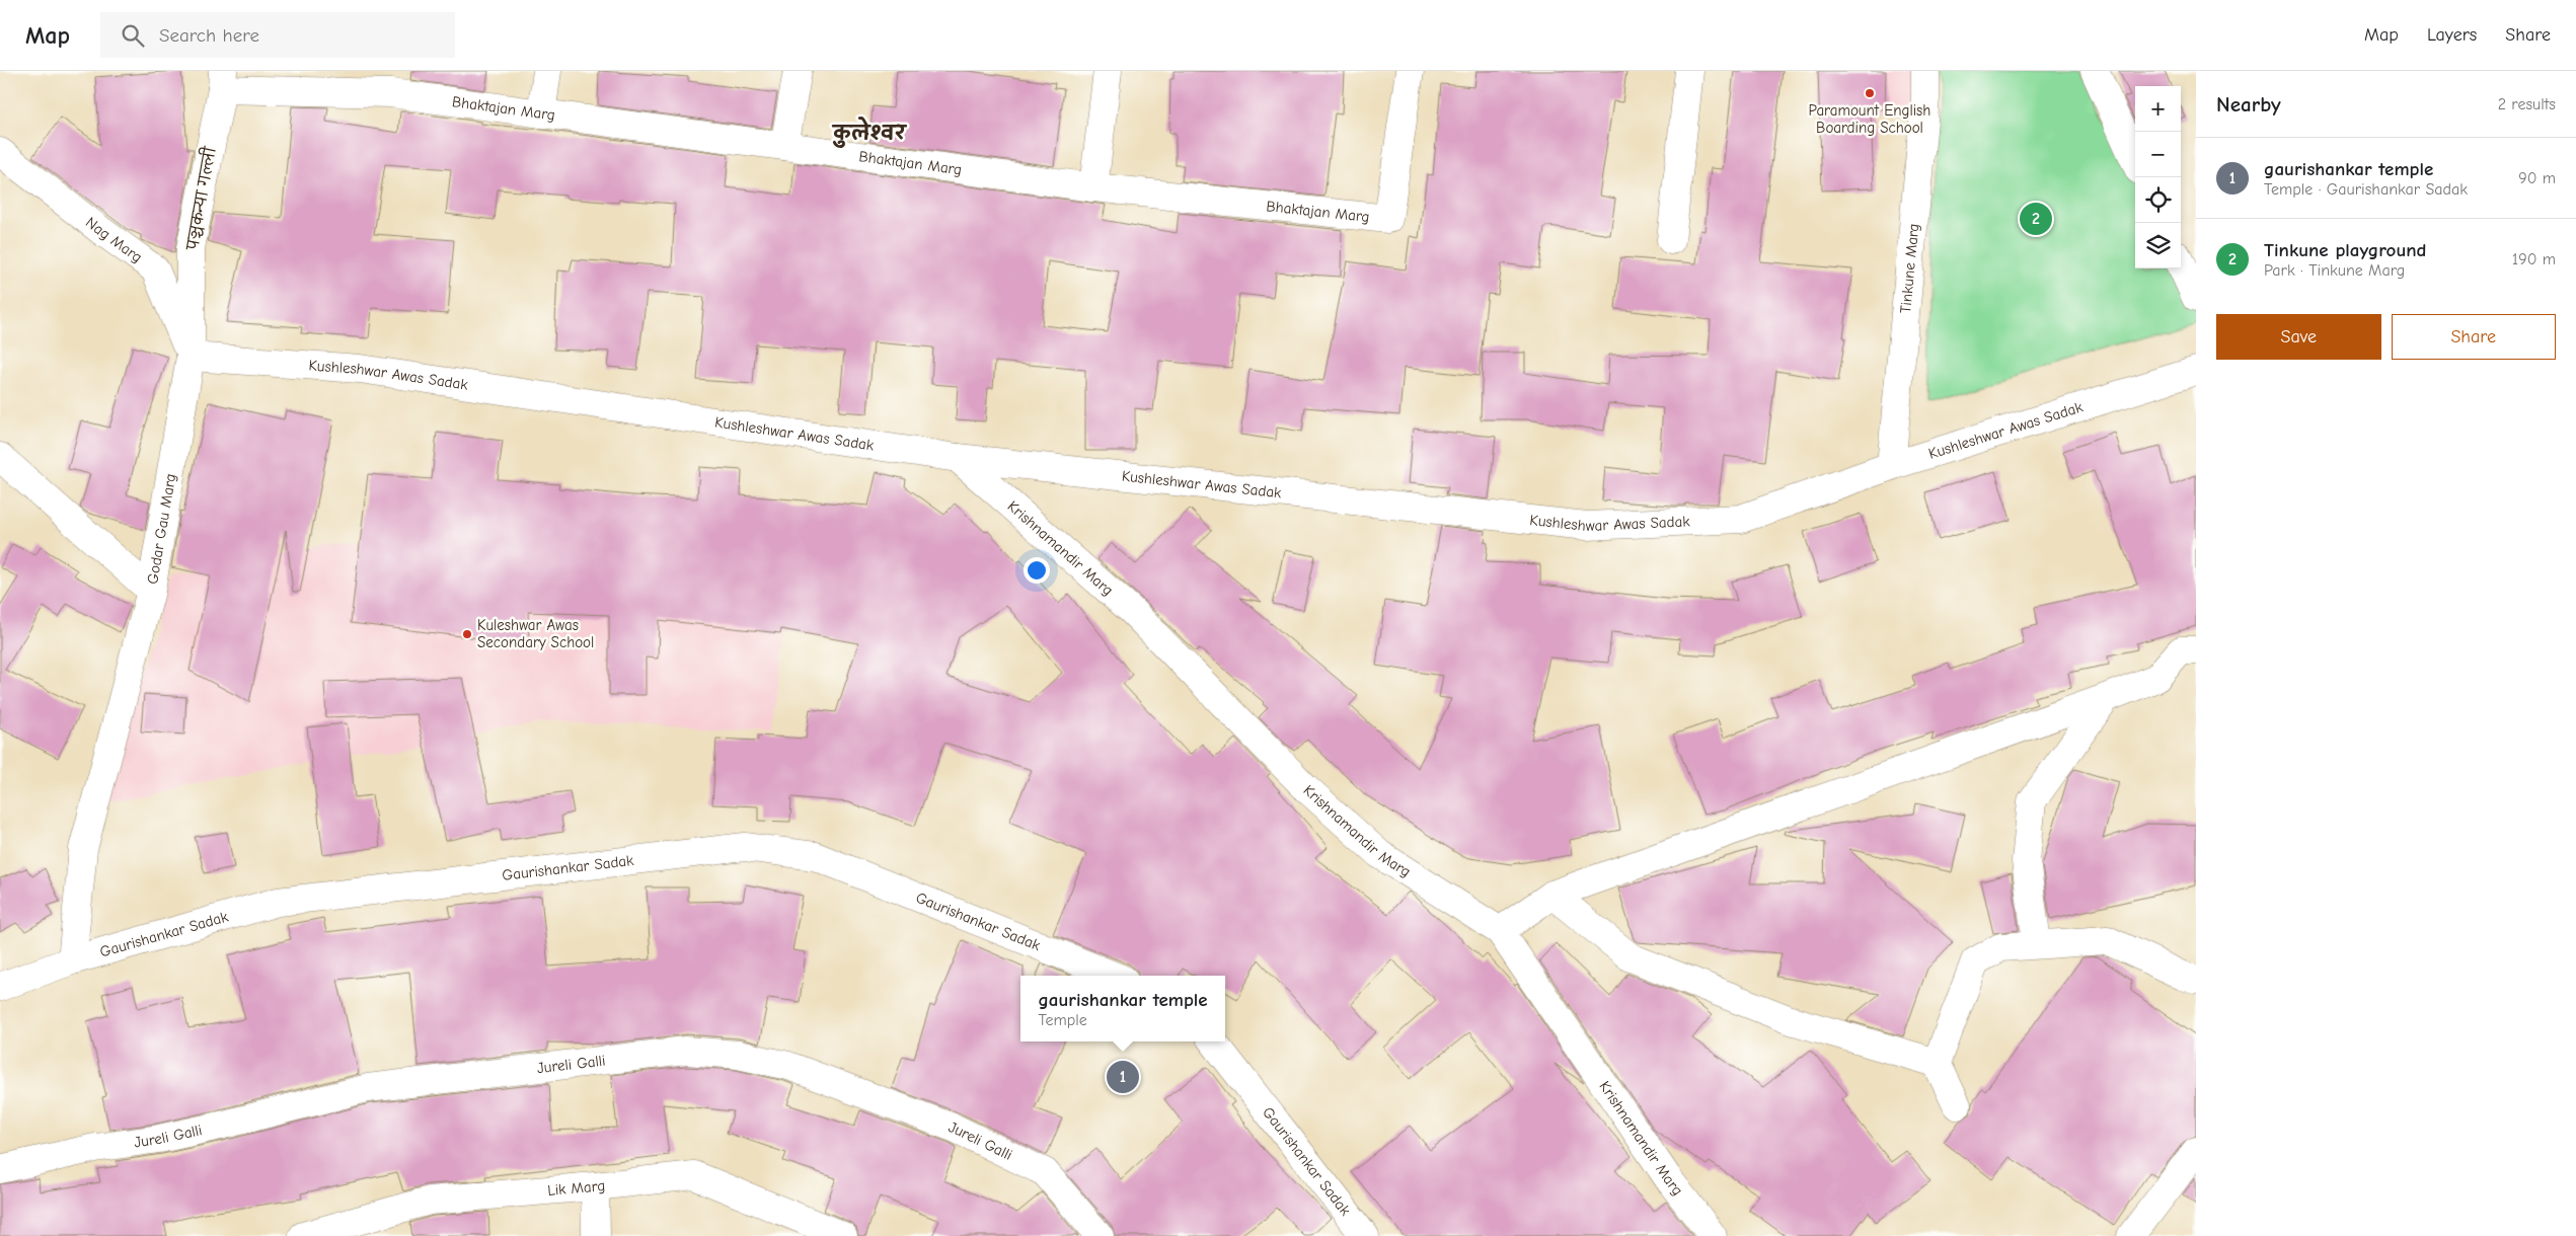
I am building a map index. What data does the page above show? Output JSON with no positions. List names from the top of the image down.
{
  "streets": {
    "street": [
      "Bhaktajan Marg",
      "पञ्चकन्या गल्ली",
      "Nag Marg",
      "Tinkune Marg",
      "Kushleshwar Awas Sadak",
      "Godar Gau Marg",
      "Krishnamandir Marg",
      "Gaurishankar Sadak",
      "Jureli Galli",
      "Lik Marg"
    ]
  },
  "crossings": [
    ["Bhaktajan Marg", "पञ्चकन्या गल्ली"],
    ["पञ्चकन्या गल्ली", "Nag Marg"],
    ["पञ्चकन्या गल्ली", "Kushleshwar Awas Sadak"],
    ["पञ्चकन्या गल्ली", "Godar Gau Marg"],
    ["Nag Marg", "Kushleshwar Awas Sadak"],
    ["Nag Marg", "Godar Gau Marg"],
    ["Tinkune Marg", "Kushleshwar Awas Sadak"],
    ["Kushleshwar Awas Sadak", "Godar Gau Marg"],
    ["Kushleshwar Awas Sadak", "Krishnamandir Marg"]
  ],
  "districts": ["कुलेश्वर"],
  "places": ["Paramount English Boarding School", "Kuleshwar Awas Secondary School"],
  "page": {
    "header": "Map",
    "search": "Search here",
    "nav": ["Map", "Layers", "Share"],
    "heading": ["Nearby", "2 results"],
    "map_buttons": ["+", "−"],
    "list": [
      {
        "mark": "1",
        "name": "gaurishankar temple",
        "note": "Temple · Gaurishankar Sadak",
        "value": "90 m"
      },
      {
        "mark": "2",
        "name": "Tinkune playground",
        "note": "Park · Tinkune Marg",
        "value": "190 m"
      }
    ],
    "pins": ["2", "1"],
    "buttons": ["Save", "Share"],
    "popup": ["gaurishankar temple", "Temple"]
  }
}
